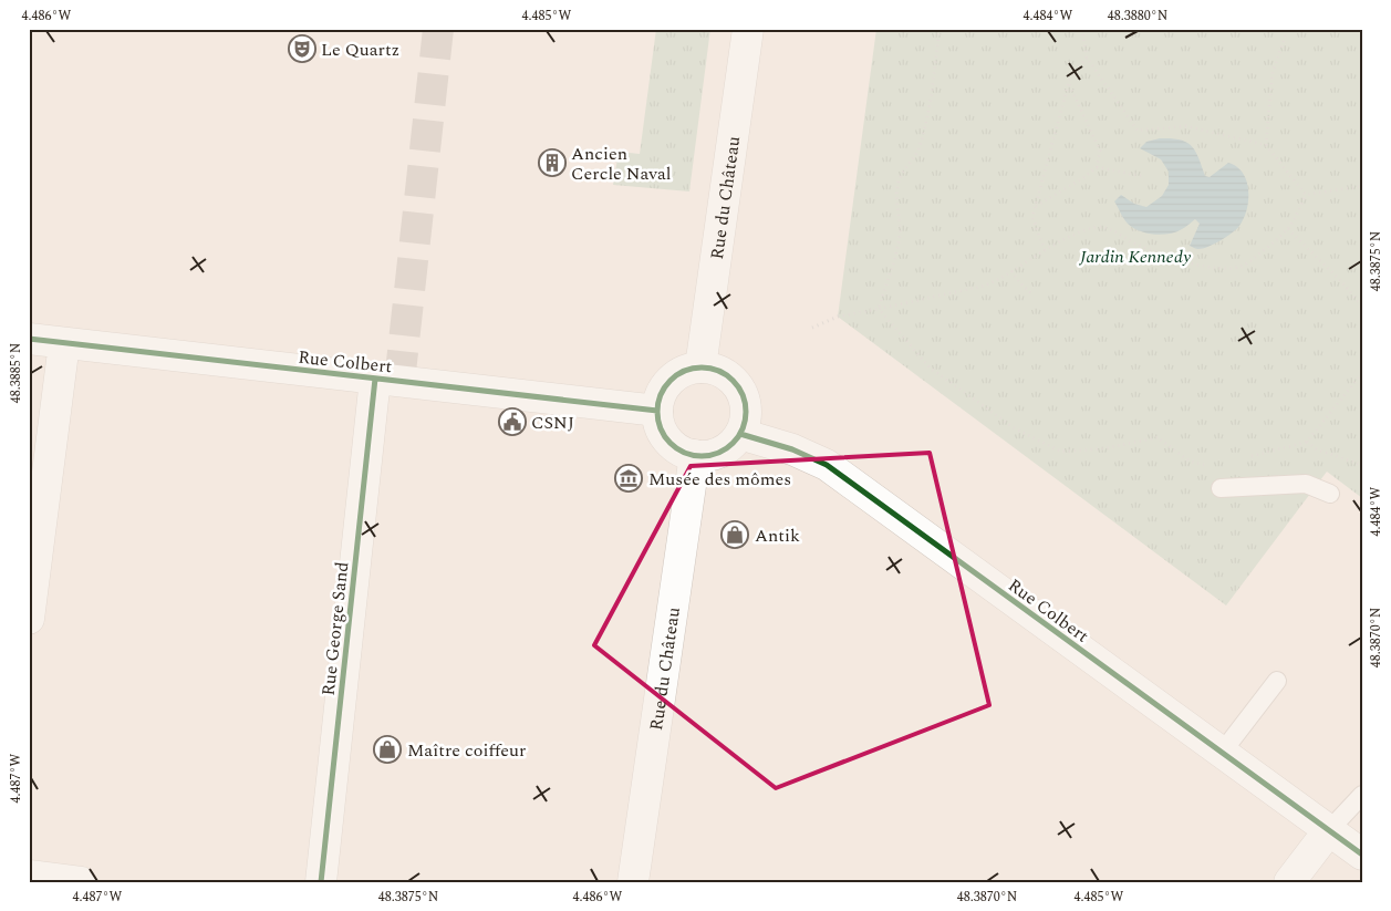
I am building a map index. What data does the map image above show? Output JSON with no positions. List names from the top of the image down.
{
  "streets": {
    "street": ["Rue du Château", "Rue Colbert", "Rue George Sand"]
  },
  "crossings": [
    ["Rue du Château", "Rue Colbert"],
    ["Rue Colbert", "Rue George Sand"]
  ],
  "parks": ["Jardin Kennedy"],
  "places": {
    "theatre": ["Le Quartz"],
    "building": ["Ancien Cercle Naval"],
    "public building": ["CSNJ"],
    "museum": ["Musée des mômes"],
    "shop": ["Antik", "Maître coiffeur"]
  },
  "coordinates": [
    "4.486°W",
    "4.485°W",
    "4.484°W",
    "48.3880°N",
    "48.3875°N",
    "48.3885°N",
    "48.3870°N",
    "4.487°W"
  ]
}
